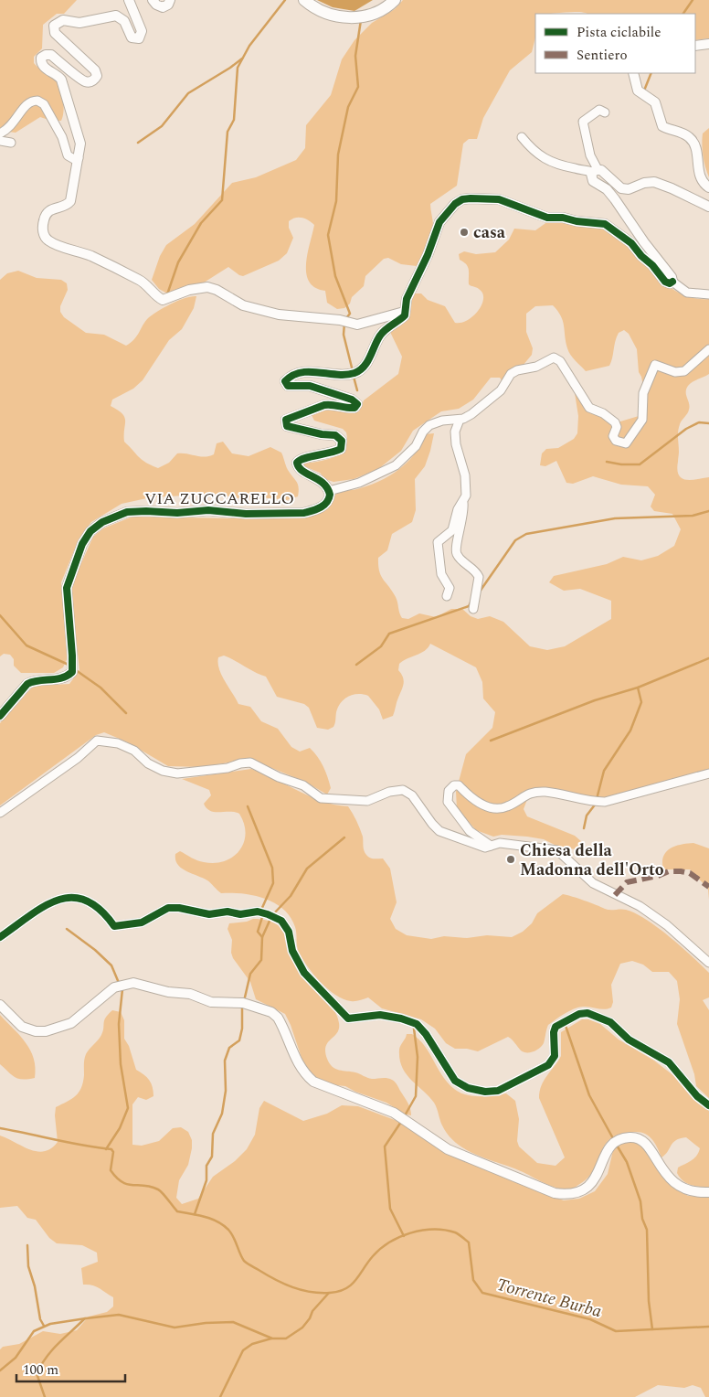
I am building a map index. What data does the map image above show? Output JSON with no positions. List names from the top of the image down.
{
  "streets": {
    "street": ["VIA ZUCCARELLO"]
  },
  "water": ["Torrente Burba"],
  "places": ["casa", "Chiesa della Madonna dell'Orto"],
  "legend": ["Pista ciclabile", "Sentiero"],
  "scale_bar": "100 m"
}
